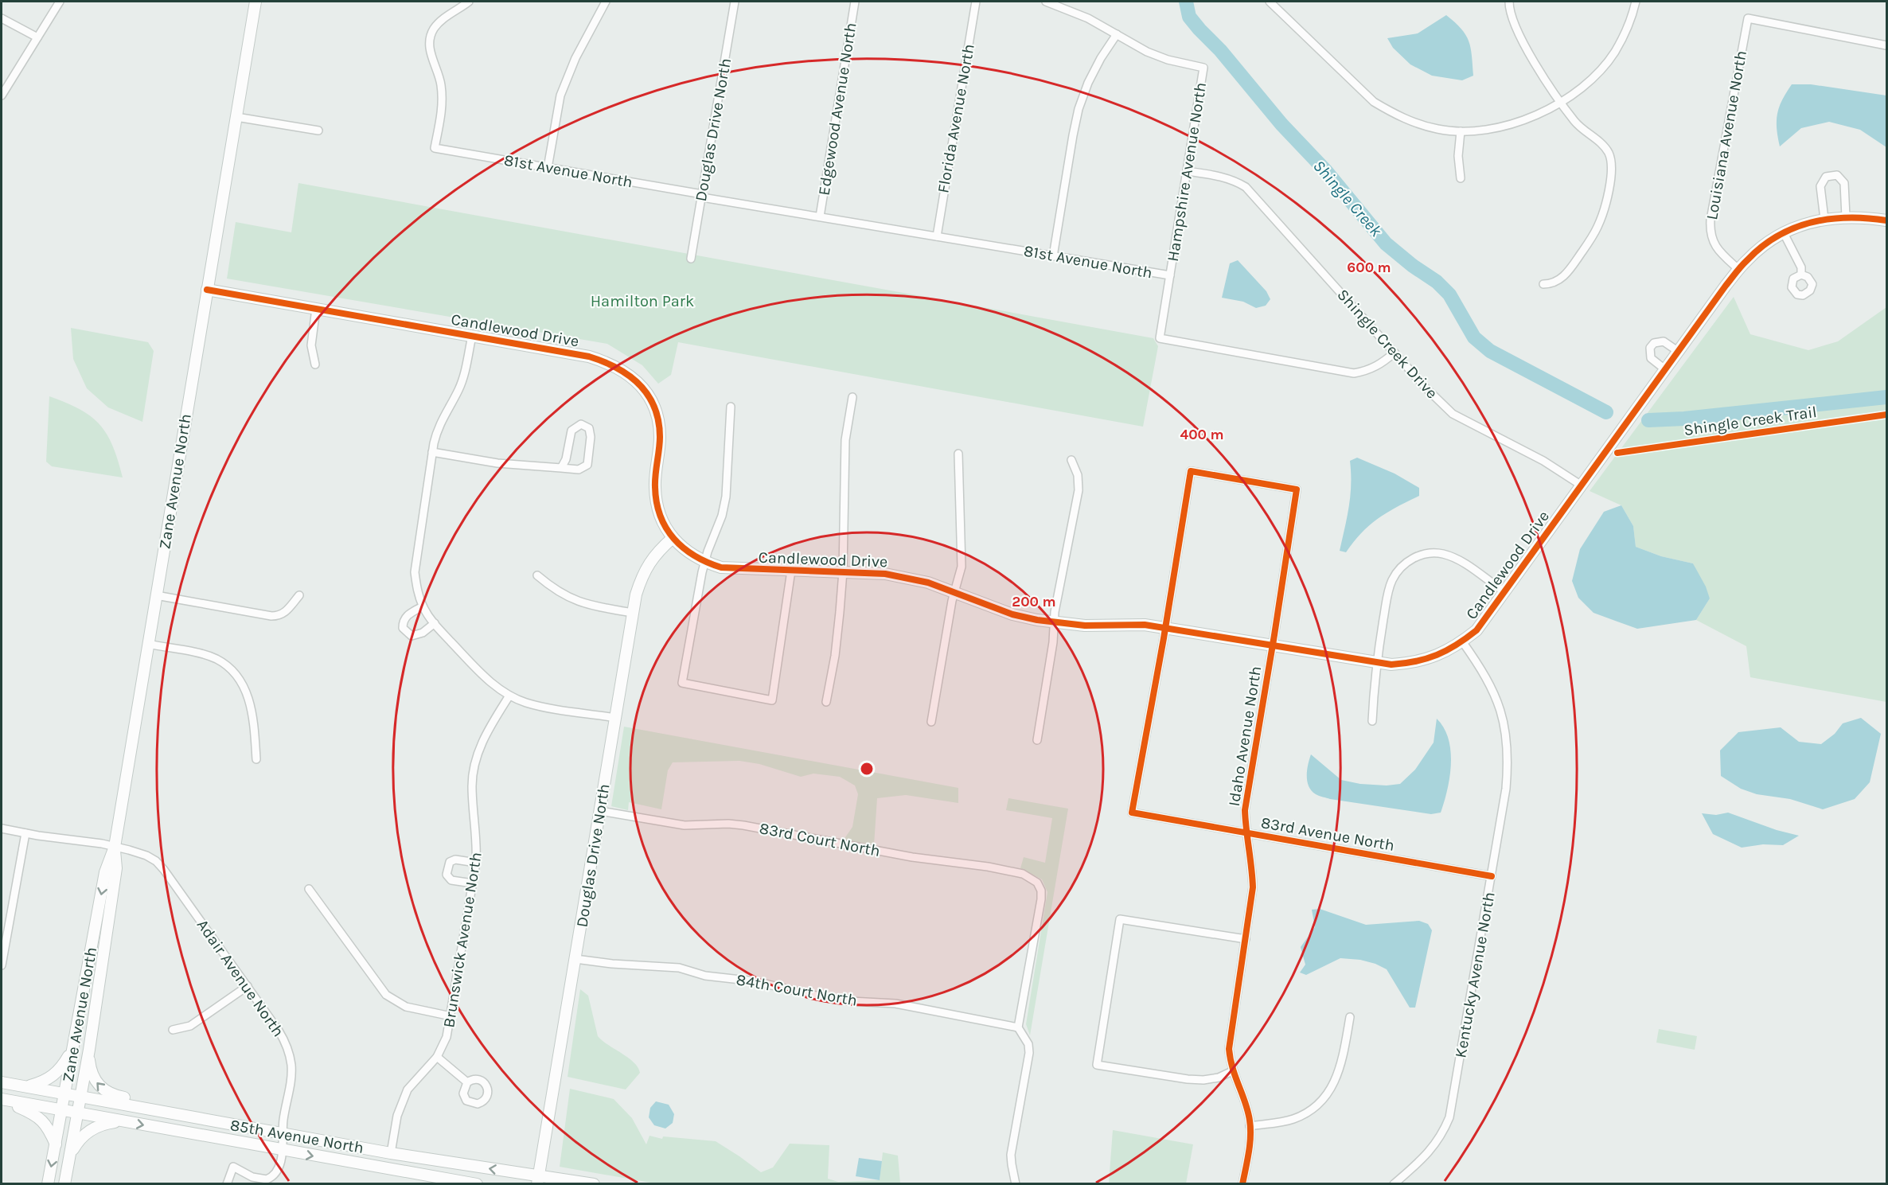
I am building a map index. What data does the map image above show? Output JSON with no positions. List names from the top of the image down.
{
  "streets": {
    "main road": [
      "Douglas Drive North",
      "Candlewood Drive",
      "Zane Avenue North",
      "85th Avenue North"
    ],
    "street": [
      "Edgewood Avenue North",
      "Florida Avenue North",
      "Louisiana Avenue North",
      "81st Avenue North",
      "Hampshire Avenue North",
      "Shingle Creek Drive",
      "Idaho Avenue North",
      "83rd Avenue North",
      "83rd Court North",
      "Brunswick Avenue North",
      "Kentucky Avenue North",
      "Adair Avenue North",
      "84th Court North"
    ],
    "cycle path": ["Shingle Creek Trail"]
  },
  "crossings": [
    ["Edgewood Avenue North", "81st Avenue North"],
    ["Florida Avenue North", "81st Avenue North"],
    ["Douglas Drive North", "81st Avenue North"],
    ["Douglas Drive North", "Candlewood Drive"],
    ["Douglas Drive North", "83rd Court North"],
    ["Douglas Drive North", "84th Court North"],
    ["Douglas Drive North", "85th Avenue North"],
    ["Louisiana Avenue North", "Candlewood Drive"],
    ["81st Avenue North", "Hampshire Avenue North"],
    ["81st Avenue North", "Shingle Creek Drive"],
    ["Hampshire Avenue North", "Shingle Creek Drive"],
    ["Candlewood Drive", "Shingle Creek Drive"],
    ["Candlewood Drive", "Zane Avenue North"],
    ["Candlewood Drive", "Idaho Avenue North"],
    ["Candlewood Drive", "83rd Avenue North"],
    ["Candlewood Drive", "Kentucky Avenue North"],
    ["Zane Avenue North", "Adair Avenue North"],
    ["Zane Avenue North", "85th Avenue North"],
    ["Idaho Avenue North", "83rd Avenue North"],
    ["83rd Avenue North", "Kentucky Avenue North"],
    ["83rd Court North", "84th Court North"],
    ["Brunswick Avenue North", "85th Avenue North"],
    ["Adair Avenue North", "85th Avenue North"]
  ],
  "water": ["Shingle Creek"],
  "parks": ["Hamilton Park"],
  "rings": ["600 m", "400 m", "200 m"]
}
